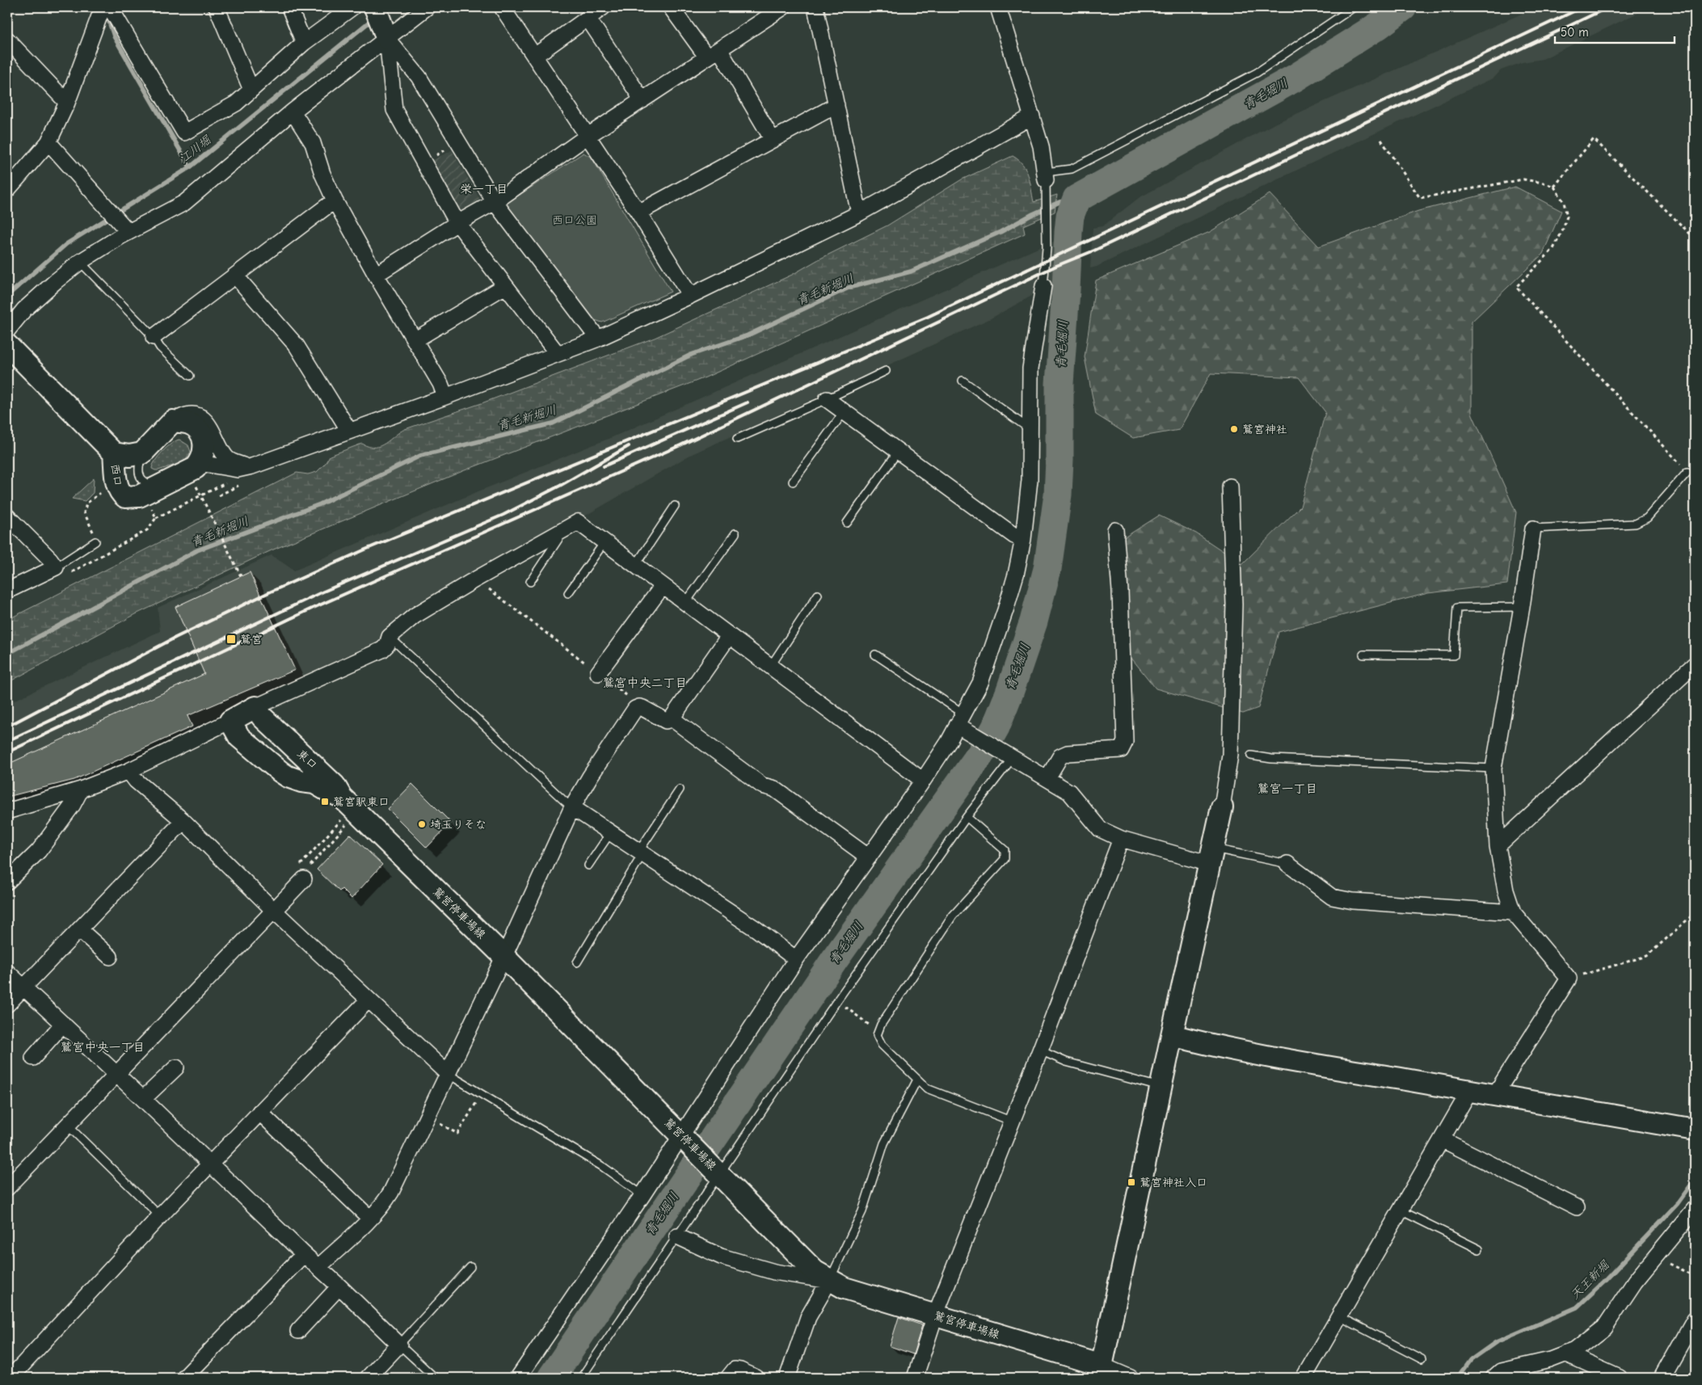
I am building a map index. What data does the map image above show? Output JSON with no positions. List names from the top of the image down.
{
  "streets": {
    "street": ["西口", "東口", "鷲宮停車場線"]
  },
  "crossings": [
    ["東口", "鷲宮停車場線"]
  ],
  "districts": [
    "栄一丁目",
    "鷲宮中央二丁目",
    "鷲宮一丁目",
    "鷲宮中央一丁目"
  ],
  "water": [
    "青毛堀川",
    "江川堀",
    "青毛新堀川",
    "天王新堀"
  ],
  "parks": ["西口公園"],
  "places": {
    "other": ["鷲宮神社", "埼玉りそな"],
    "transit": ["鷲宮", "鷲宮駅東口", "鷲宮神社入口"]
  },
  "scale_bar": "50 m"
}
